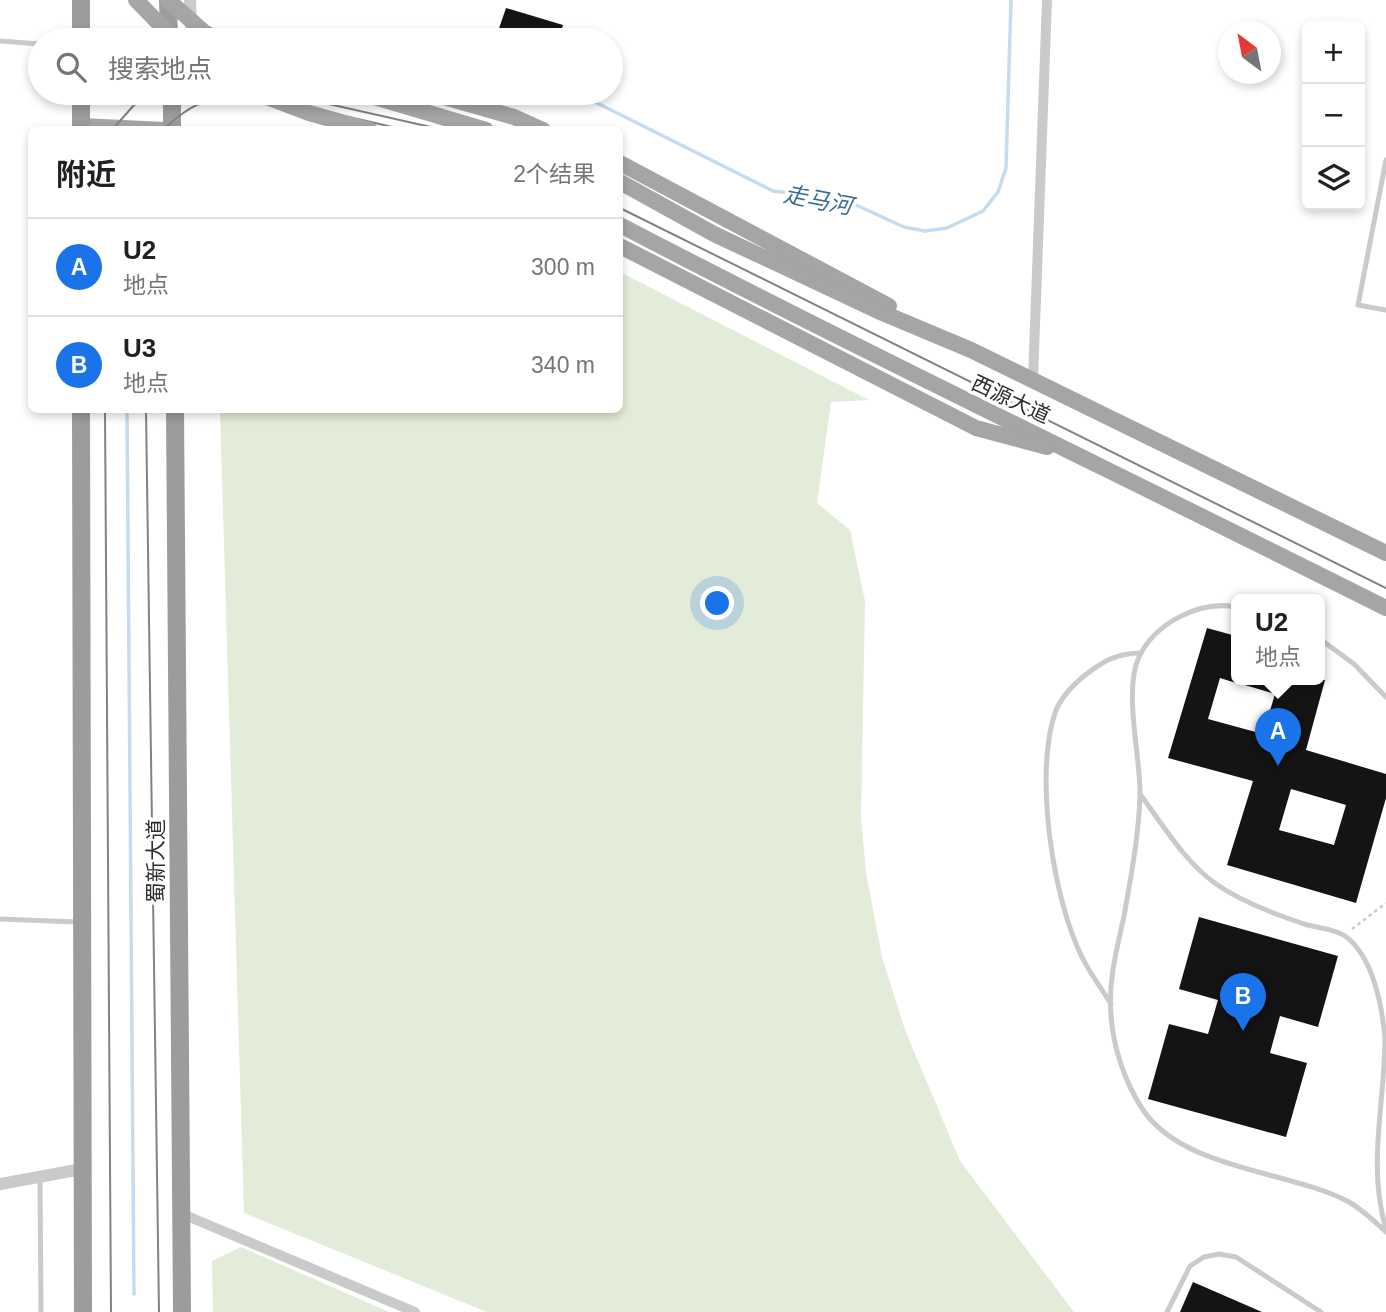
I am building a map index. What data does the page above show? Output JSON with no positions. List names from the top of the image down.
{
  "streets": {
    "highway": ["蜀新大道"],
    "main road": ["西源大道"]
  },
  "water": ["走马河"],
  "north": "top left",
  "page": {
    "map_buttons": ["+", "−"],
    "search": "搜索地点",
    "heading": ["附近", "2个结果"],
    "list": [
      {
        "mark": "A",
        "name": "U2",
        "note": "地点",
        "value": "300 m"
      },
      {
        "mark": "B",
        "name": "U3",
        "note": "地点",
        "value": "340 m"
      }
    ],
    "popup": ["U2", "地点"],
    "pins": ["A", "B"]
  }
}
